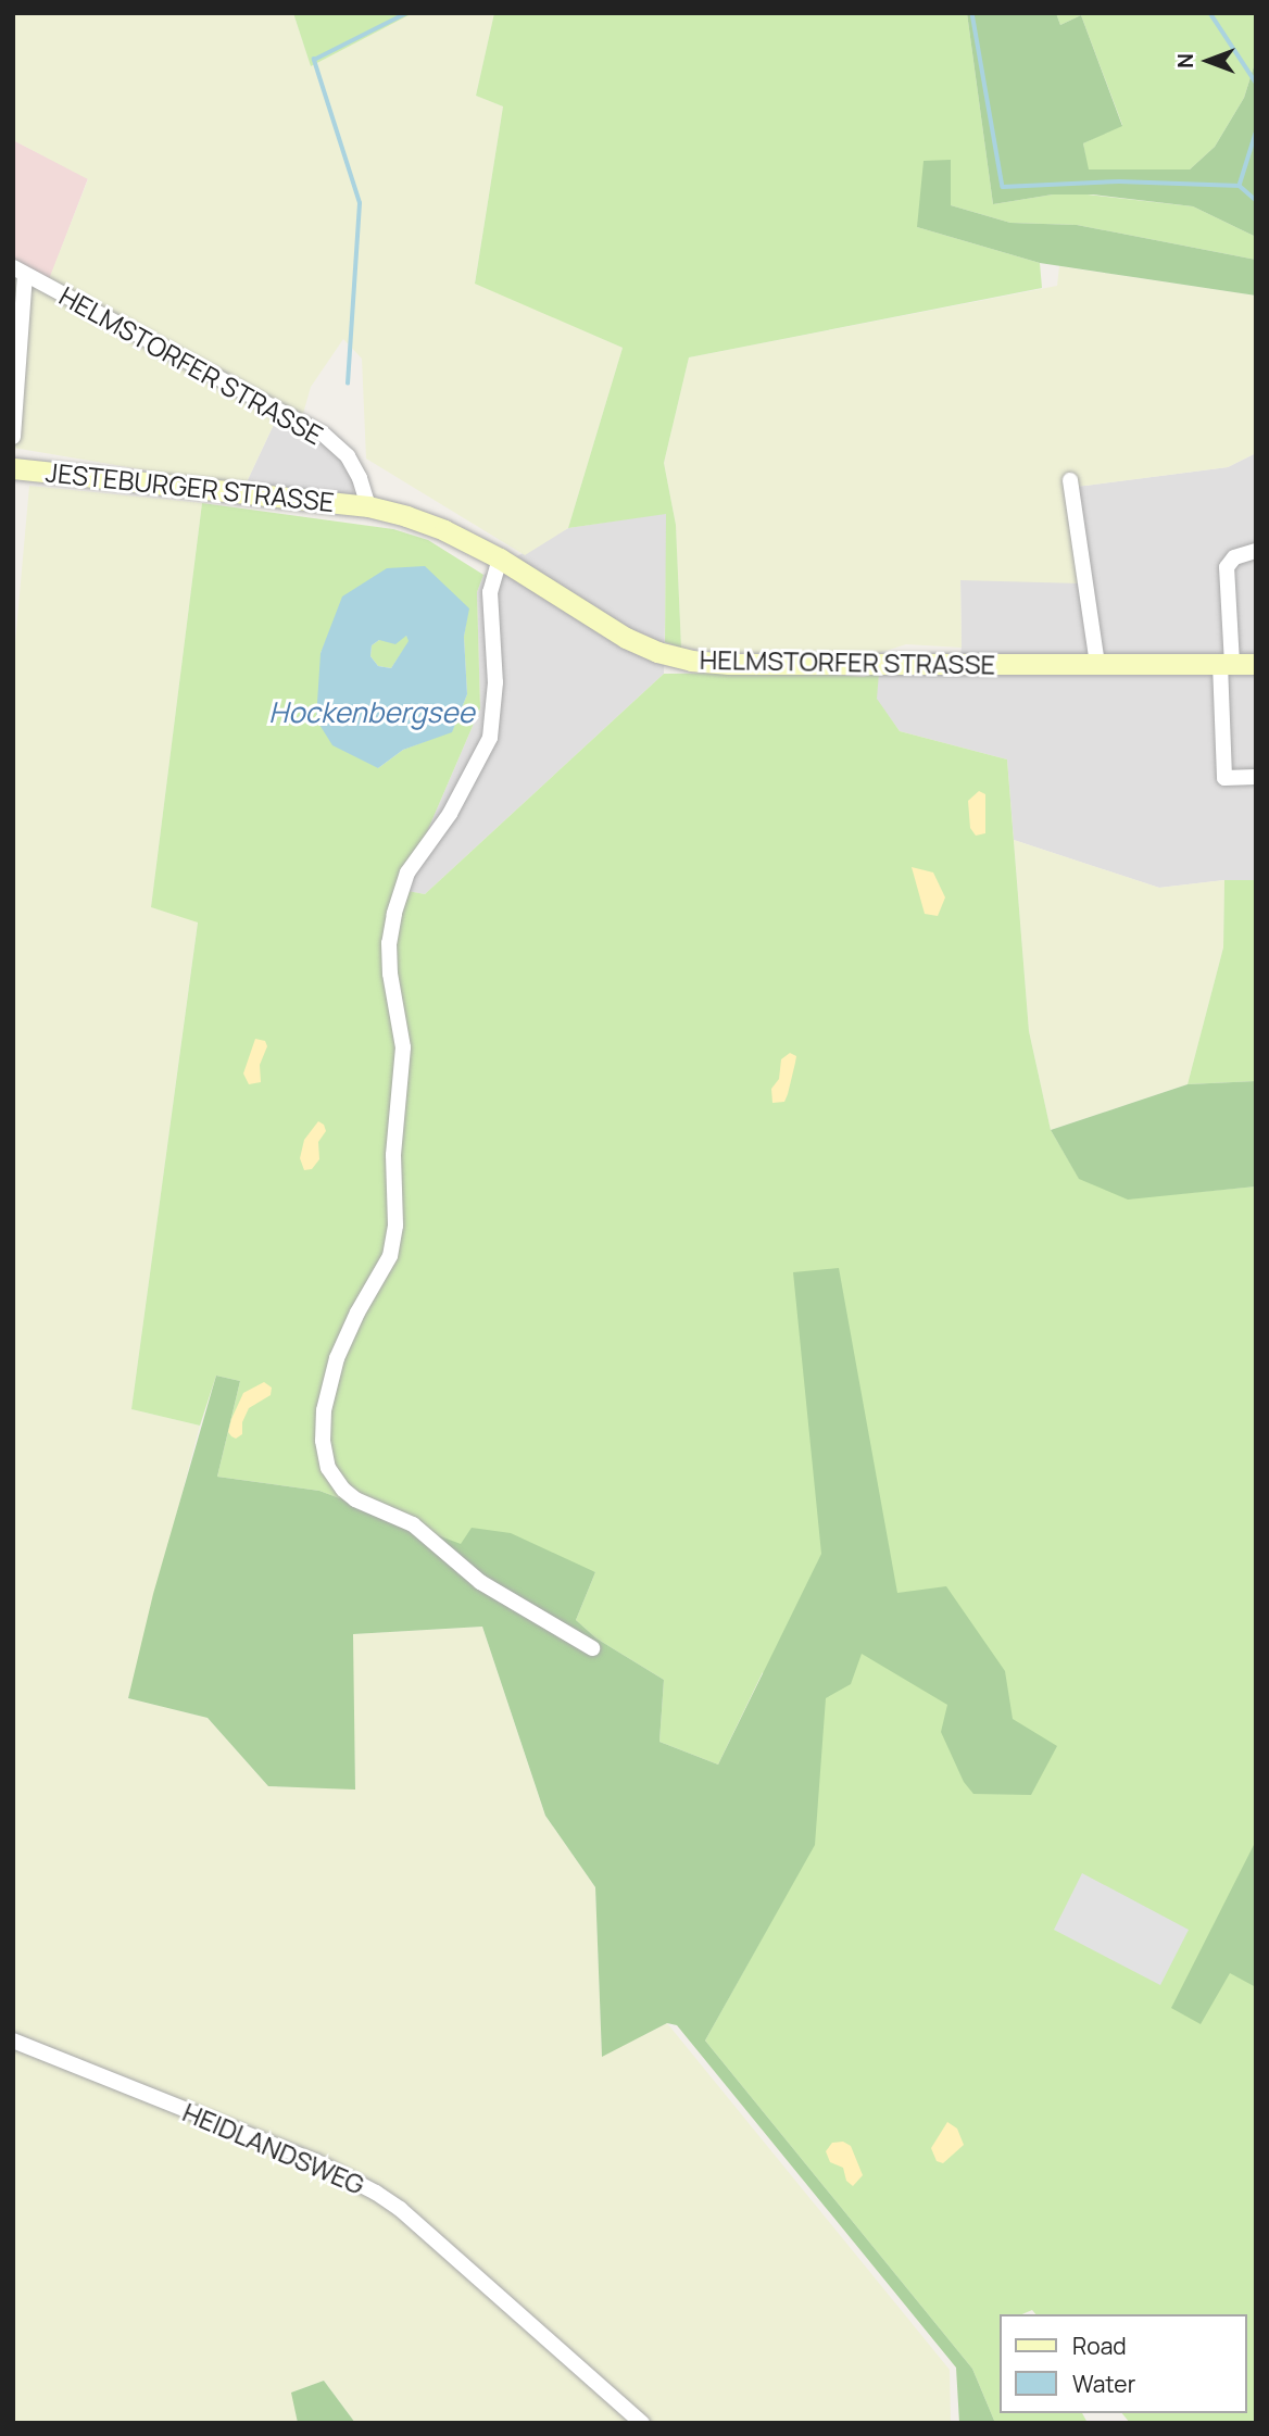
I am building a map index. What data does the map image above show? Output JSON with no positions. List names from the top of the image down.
{
  "streets": {
    "main road": ["HELMSTORFER STRASSE", "JESTEBURGER STRASSE"],
    "street": ["HEIDLANDSWEG"]
  },
  "crossings": [
    ["HELMSTORFER STRASSE", "JESTEBURGER STRASSE"]
  ],
  "water": ["Hockenbergsee"],
  "legend": ["Road", "Water"],
  "north": "left"
}
